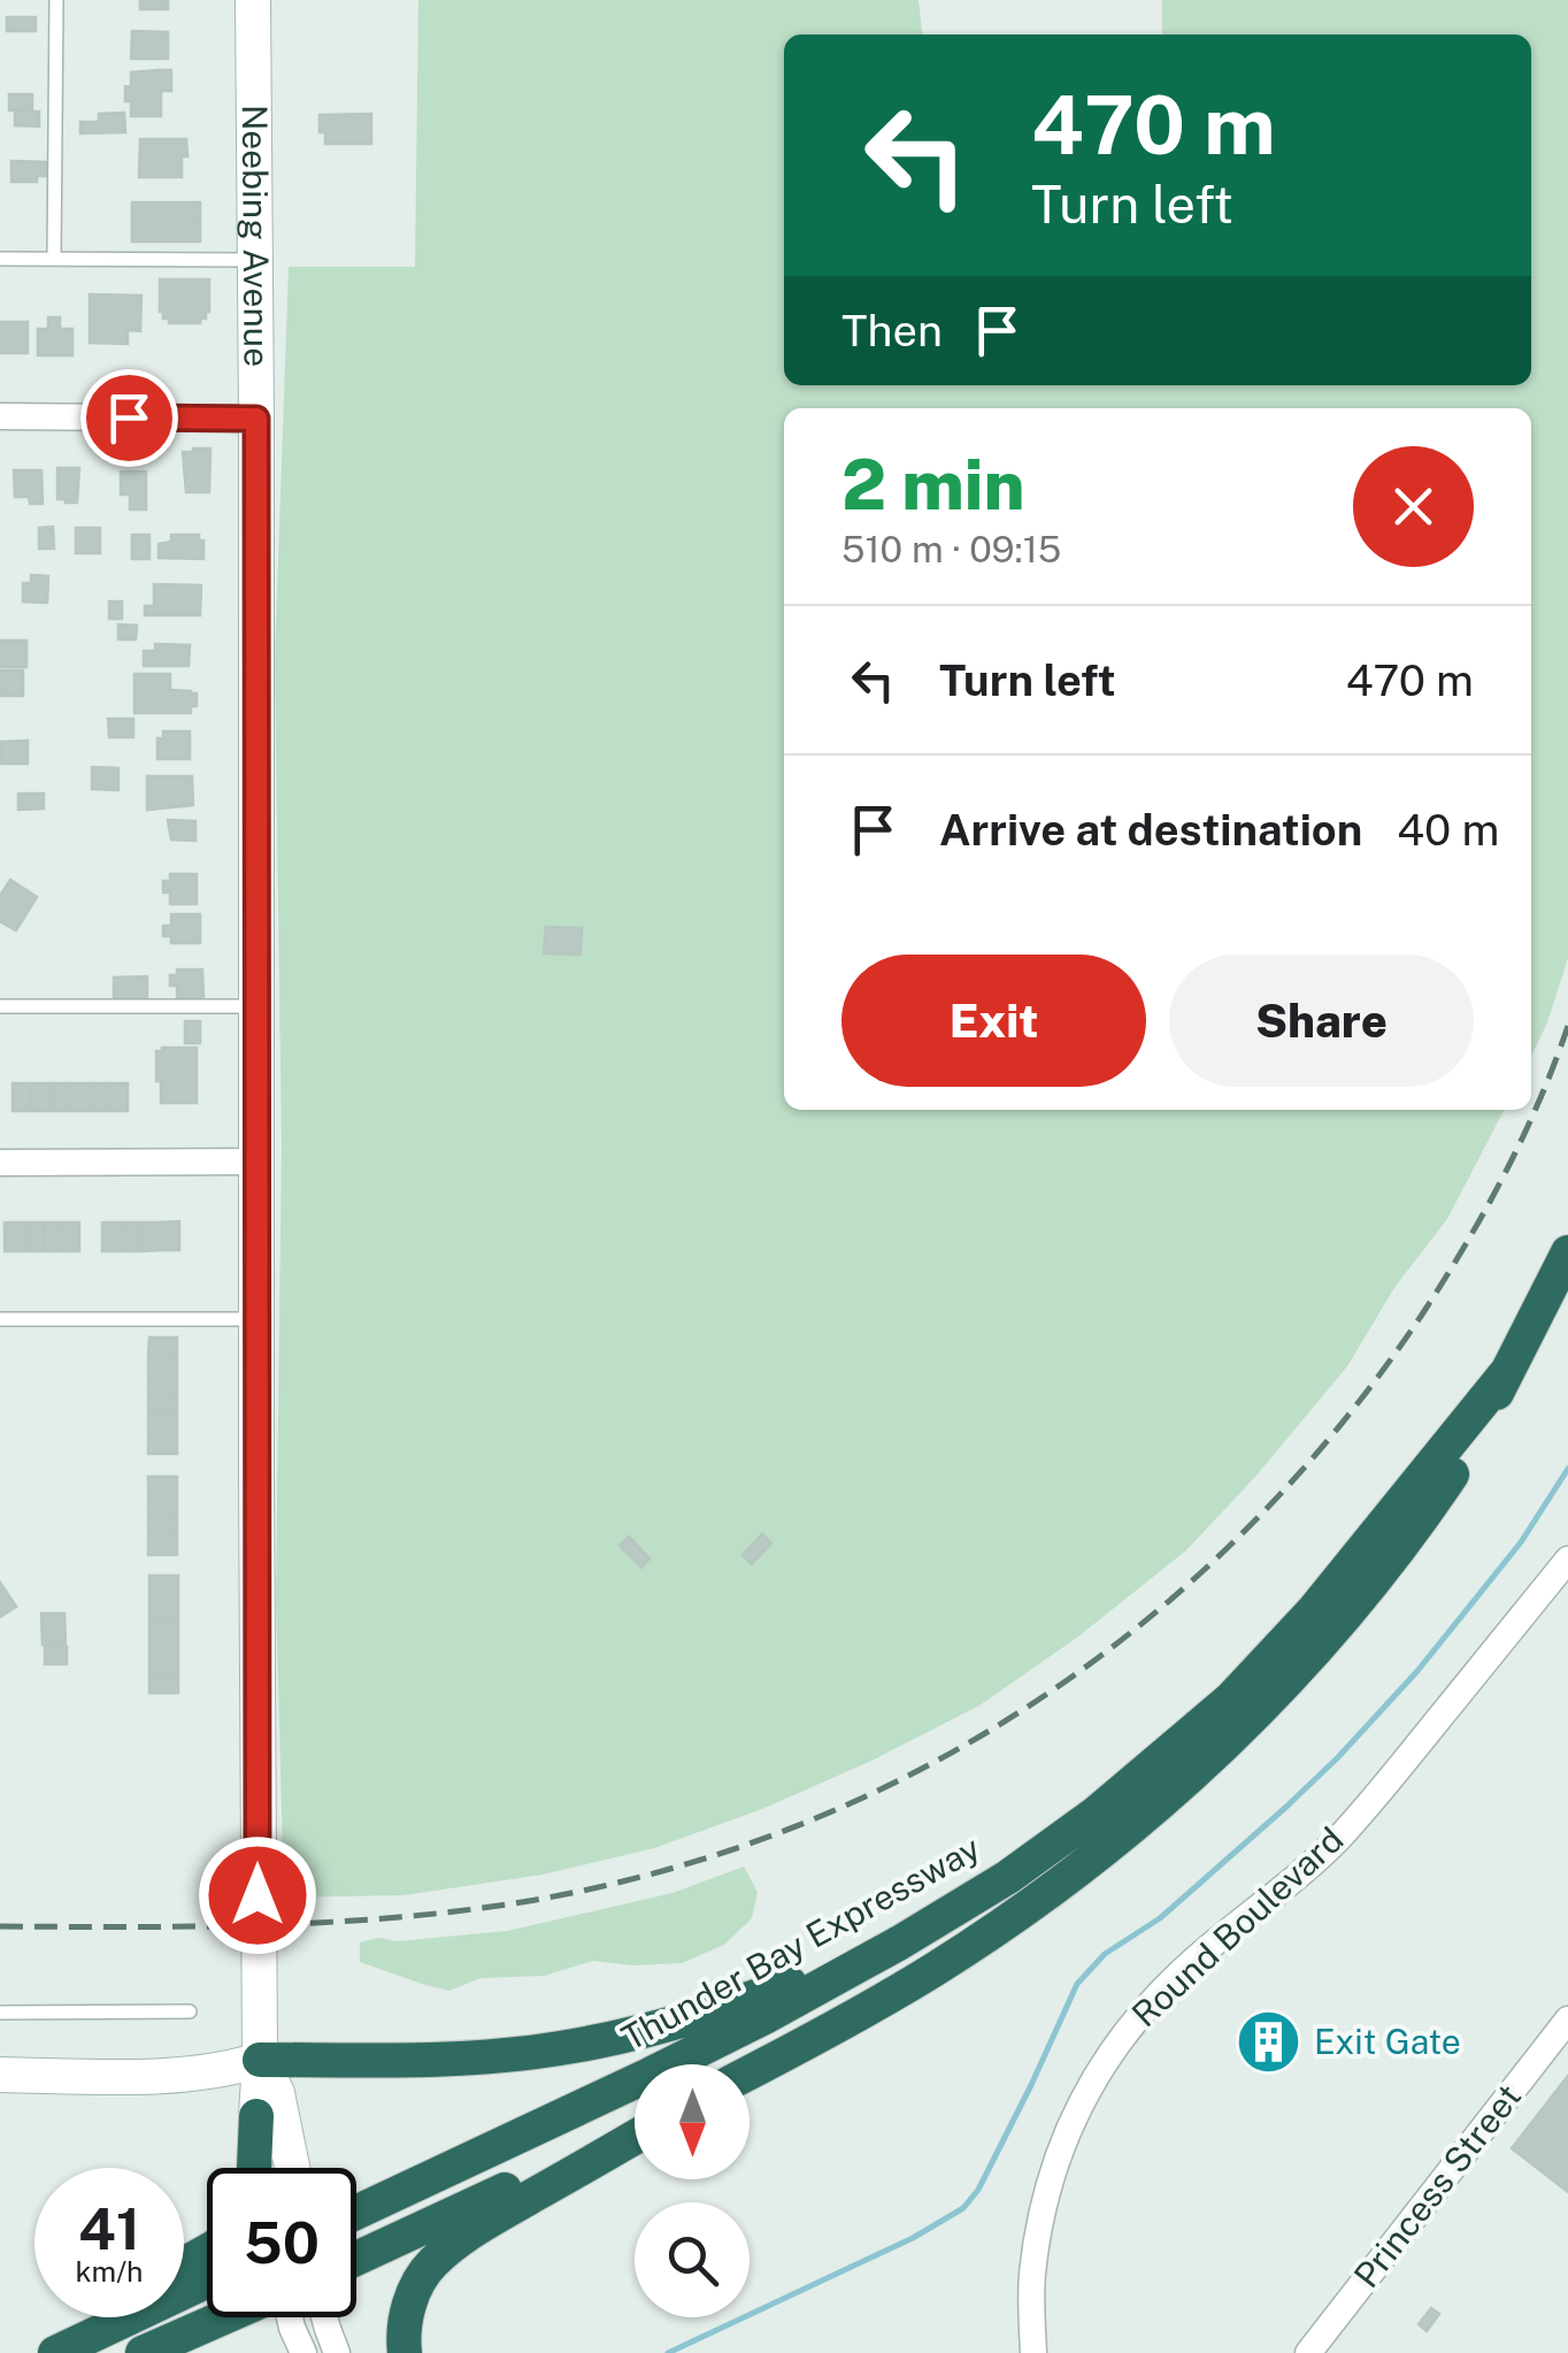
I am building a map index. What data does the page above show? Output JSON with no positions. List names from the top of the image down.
{
  "streets": {
    "highway": ["Thunder Bay Expressway"],
    "main road": ["Neebing Avenue"],
    "street": ["Round Boulevard", "Princess Street"]
  },
  "places": {
    "building": ["Exit Gate"]
  },
  "north": "bottom",
  "page": {
    "turn": ["470 m", "Turn left"],
    "then": "Then",
    "heading": ["2 min", "510 m · 09:15"],
    "list": [
      {
        "name": "Turn left",
        "value": "470 m"
      },
      {
        "name": "Arrive at destination",
        "value": "40 m"
      }
    ],
    "buttons": ["Exit", "Share"],
    "speed": "41 km/h",
    "limit": "50"
  }
}
